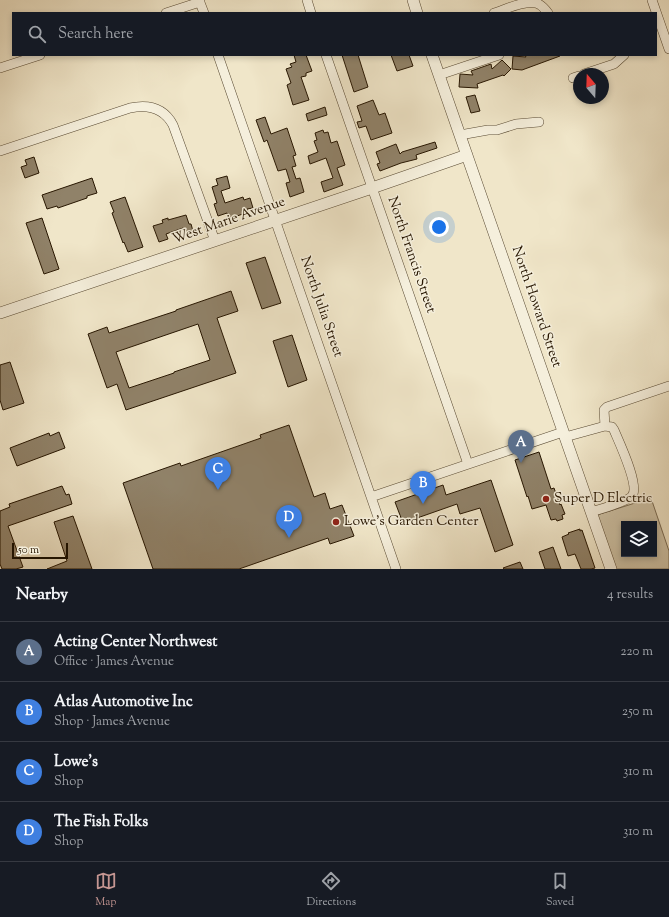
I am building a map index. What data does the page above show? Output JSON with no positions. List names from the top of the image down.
{
  "streets": {
    "street": [
      "West Marie Avenue",
      "North Francis Street",
      "North Julia Street",
      "North Howard Street"
    ]
  },
  "crossings": [
    ["West Marie Avenue", "North Francis Street"],
    ["West Marie Avenue", "North Julia Street"],
    ["West Marie Avenue", "North Howard Street"]
  ],
  "places": ["Super D Electric", "Lowe's Garden Center"],
  "scale_bar": "50 m",
  "north": "top",
  "page": {
    "search": "Search here",
    "pins": [
      "A",
      "C",
      "B",
      "D"
    ],
    "scale": "50 m",
    "heading": ["Nearby", "4 results"],
    "list": [
      {
        "mark": "A",
        "name": "Acting Center Northwest",
        "note": "Office · James Avenue",
        "value": "220 m"
      },
      {
        "mark": "B",
        "name": "Atlas Automotive Inc",
        "note": "Shop · James Avenue",
        "value": "250 m"
      },
      {
        "mark": "C",
        "name": "Lowe's",
        "note": "Shop",
        "value": "310 m"
      },
      {
        "mark": "D",
        "name": "The Fish Folks",
        "note": "Shop",
        "value": "310 m"
      }
    ],
    "nav": ["Map", "Directions", "Saved"]
  }
}
